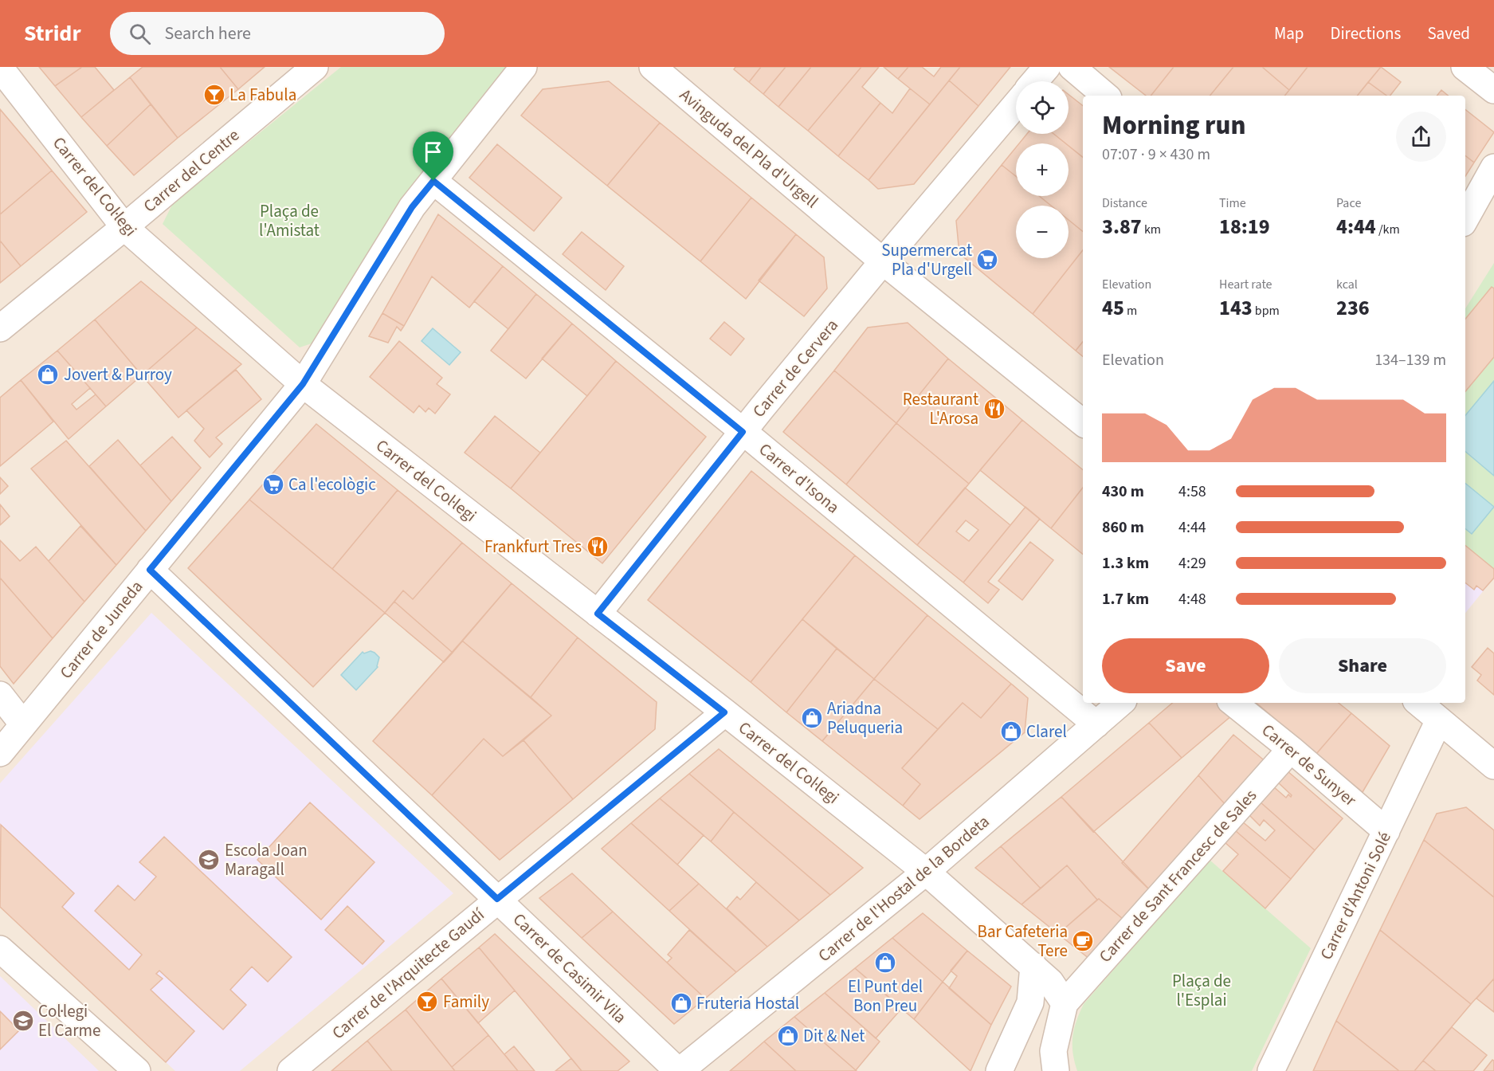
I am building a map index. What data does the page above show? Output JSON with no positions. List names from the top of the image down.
{
  "streets": {
    "street": [
      "Avinguda del Pla d'Urgell",
      "Carrer del Centre",
      "Carrer del Col·legi",
      "Carrer de Cervera",
      "Carrer d'Isona",
      "Carrer de Juneda",
      "Carrer de Sunyer",
      "Carrer de Sant Francesc de Sales",
      "Carrer de l'Hostal de la Bordeta",
      "Carrer d'Antoni Solé",
      "Carrer de Casimir Vila",
      "Carrer de l'Arquitecte Gaudí"
    ]
  },
  "crossings": [
    ["Avinguda del Pla d'Urgell", "Carrer de Cervera"],
    ["Carrer del Centre", "Carrer del Col·legi"],
    ["Carrer del Col·legi", "Carrer de Cervera"],
    ["Carrer del Col·legi", "Carrer de Juneda"],
    ["Carrer del Col·legi", "Carrer de Sant Francesc de Sales"],
    ["Carrer del Col·legi", "Carrer de l'Hostal de la Bordeta"],
    ["Carrer del Col·legi", "Carrer de l'Arquitecte Gaudí"],
    ["Carrer de Cervera", "Carrer d'Isona"],
    ["Carrer d'Isona", "Carrer de Juneda"],
    ["Carrer d'Isona", "Carrer de l'Hostal de la Bordeta"],
    ["Carrer de Juneda", "Carrer de Casimir Vila"],
    ["Carrer de Sunyer", "Carrer de Sant Francesc de Sales"],
    ["Carrer de Sunyer", "Carrer d'Antoni Solé"],
    ["Carrer de l'Hostal de la Bordeta", "Carrer de Casimir Vila"],
    ["Carrer de Casimir Vila", "Carrer de l'Arquitecte Gaudí"]
  ],
  "parks": ["Plaça de l'Amistat", "Plaça de l'Esplai"],
  "places": {
    "bar": ["La Fabula", "Family"],
    "supermarket": ["Supermercat Pla d'Urgell", "Ca l'ecològic"],
    "shop": [
      "Jovert & Purroy",
      "Ariadna Peluqueria",
      "Clarel",
      "El Punt del Bon Preu",
      "Fruteria Hostal",
      "Dit & Net"
    ],
    "restaurant": ["Restaurant L'Arosa", "Frankfurt Tres"],
    "school or university": ["Escola Joan Maragall", "Col·legi El Carme"],
    "cafe": ["Bar Cafeteria Tere"]
  },
  "page": {
    "header": "Stridr",
    "search": "Search here",
    "nav": ["Map", "Directions", "Saved"],
    "map_buttons": ["+", "−"],
    "heading": ["Morning run", "07:07 · 9 × 430 m"],
    "stats": [
      ["Distance", "3.87 km"],
      ["Time", "18:19"],
      ["Pace", "4:44 /km"],
      ["Elevation", "45 m"],
      ["Heart rate", "143 bpm"],
      ["kcal", "236"]
    ],
    "chart": ["Elevation", "134–139 m"],
    "list": [
      {
        "name": "430 m",
        "note": "4:58"
      },
      {
        "name": "860 m",
        "note": "4:44"
      },
      {
        "name": "1.3 km",
        "note": "4:29"
      },
      {
        "name": "1.7 km",
        "note": "4:48"
      }
    ],
    "buttons": ["Save", "Share"]
  }
}
